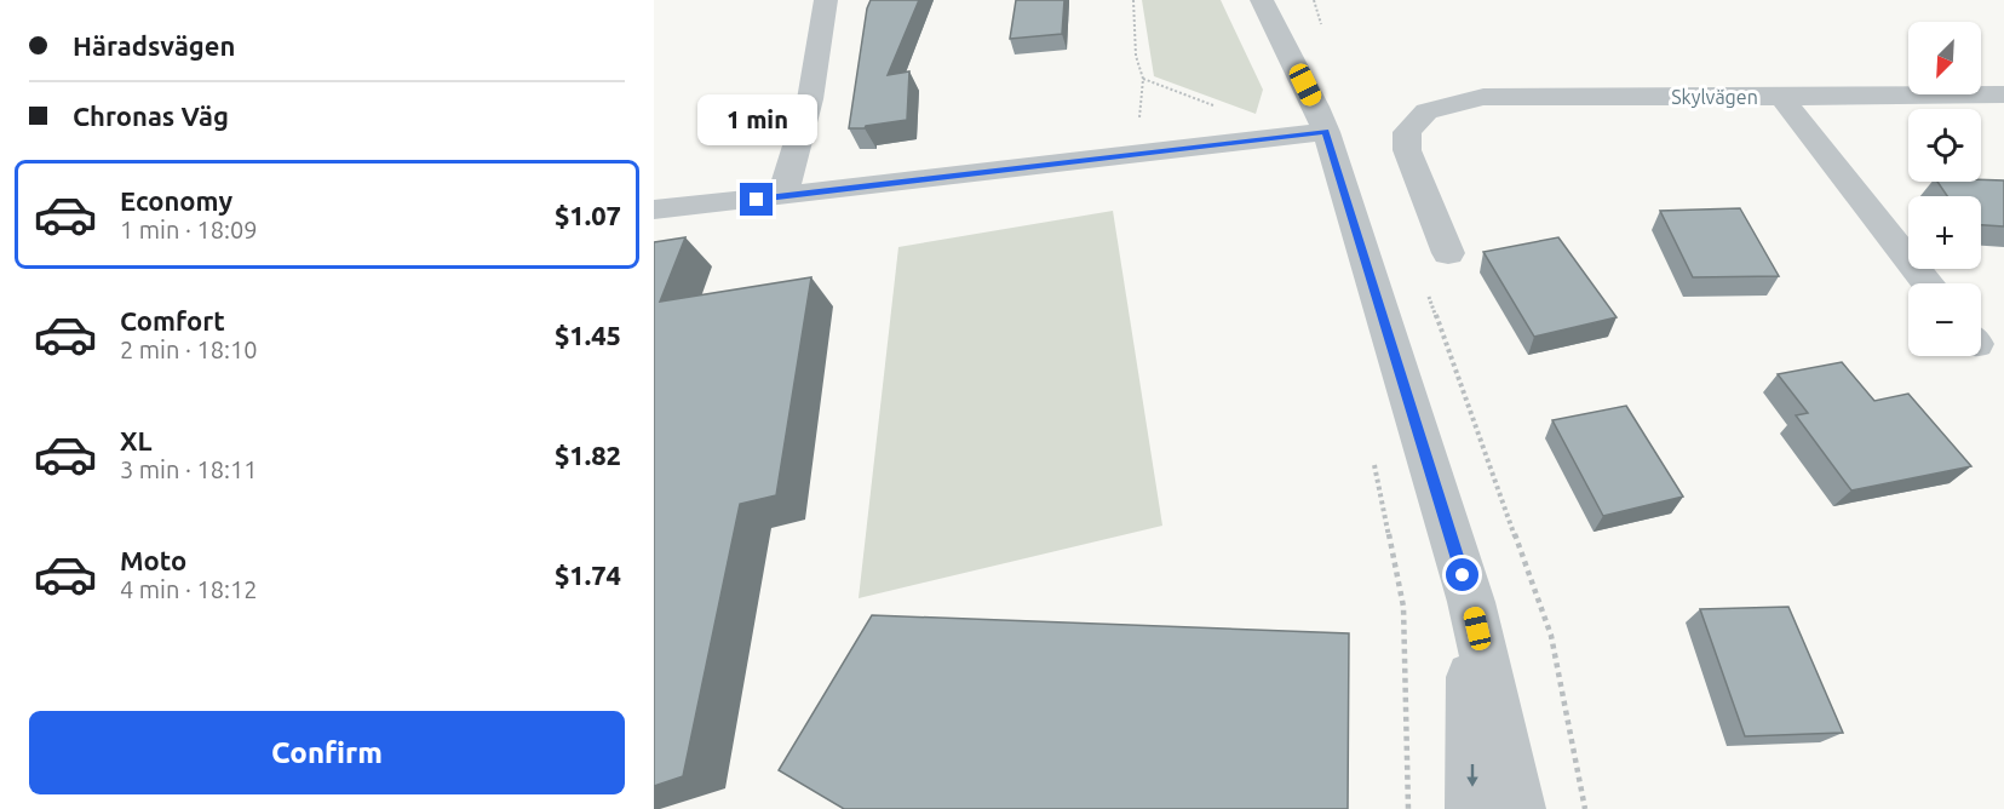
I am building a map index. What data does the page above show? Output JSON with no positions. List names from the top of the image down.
{
  "streets": {
    "street": ["Skylvägen"]
  },
  "north": "bottom left",
  "page": {
    "banner": ["Häradsvägen", "Chronas Väg"],
    "map_buttons": ["+", "−"],
    "bubble": "1 min",
    "list": [
      {
        "name": "Economy",
        "note": "1 min · 18:09",
        "value": "$1.07"
      },
      {
        "name": "Comfort",
        "note": "2 min · 18:10",
        "value": "$1.45"
      },
      {
        "name": "XL",
        "note": "3 min · 18:11",
        "value": "$1.82"
      },
      {
        "name": "Moto",
        "note": "4 min · 18:12",
        "value": "$1.74"
      }
    ],
    "buttons": "Confirm"
  }
}
